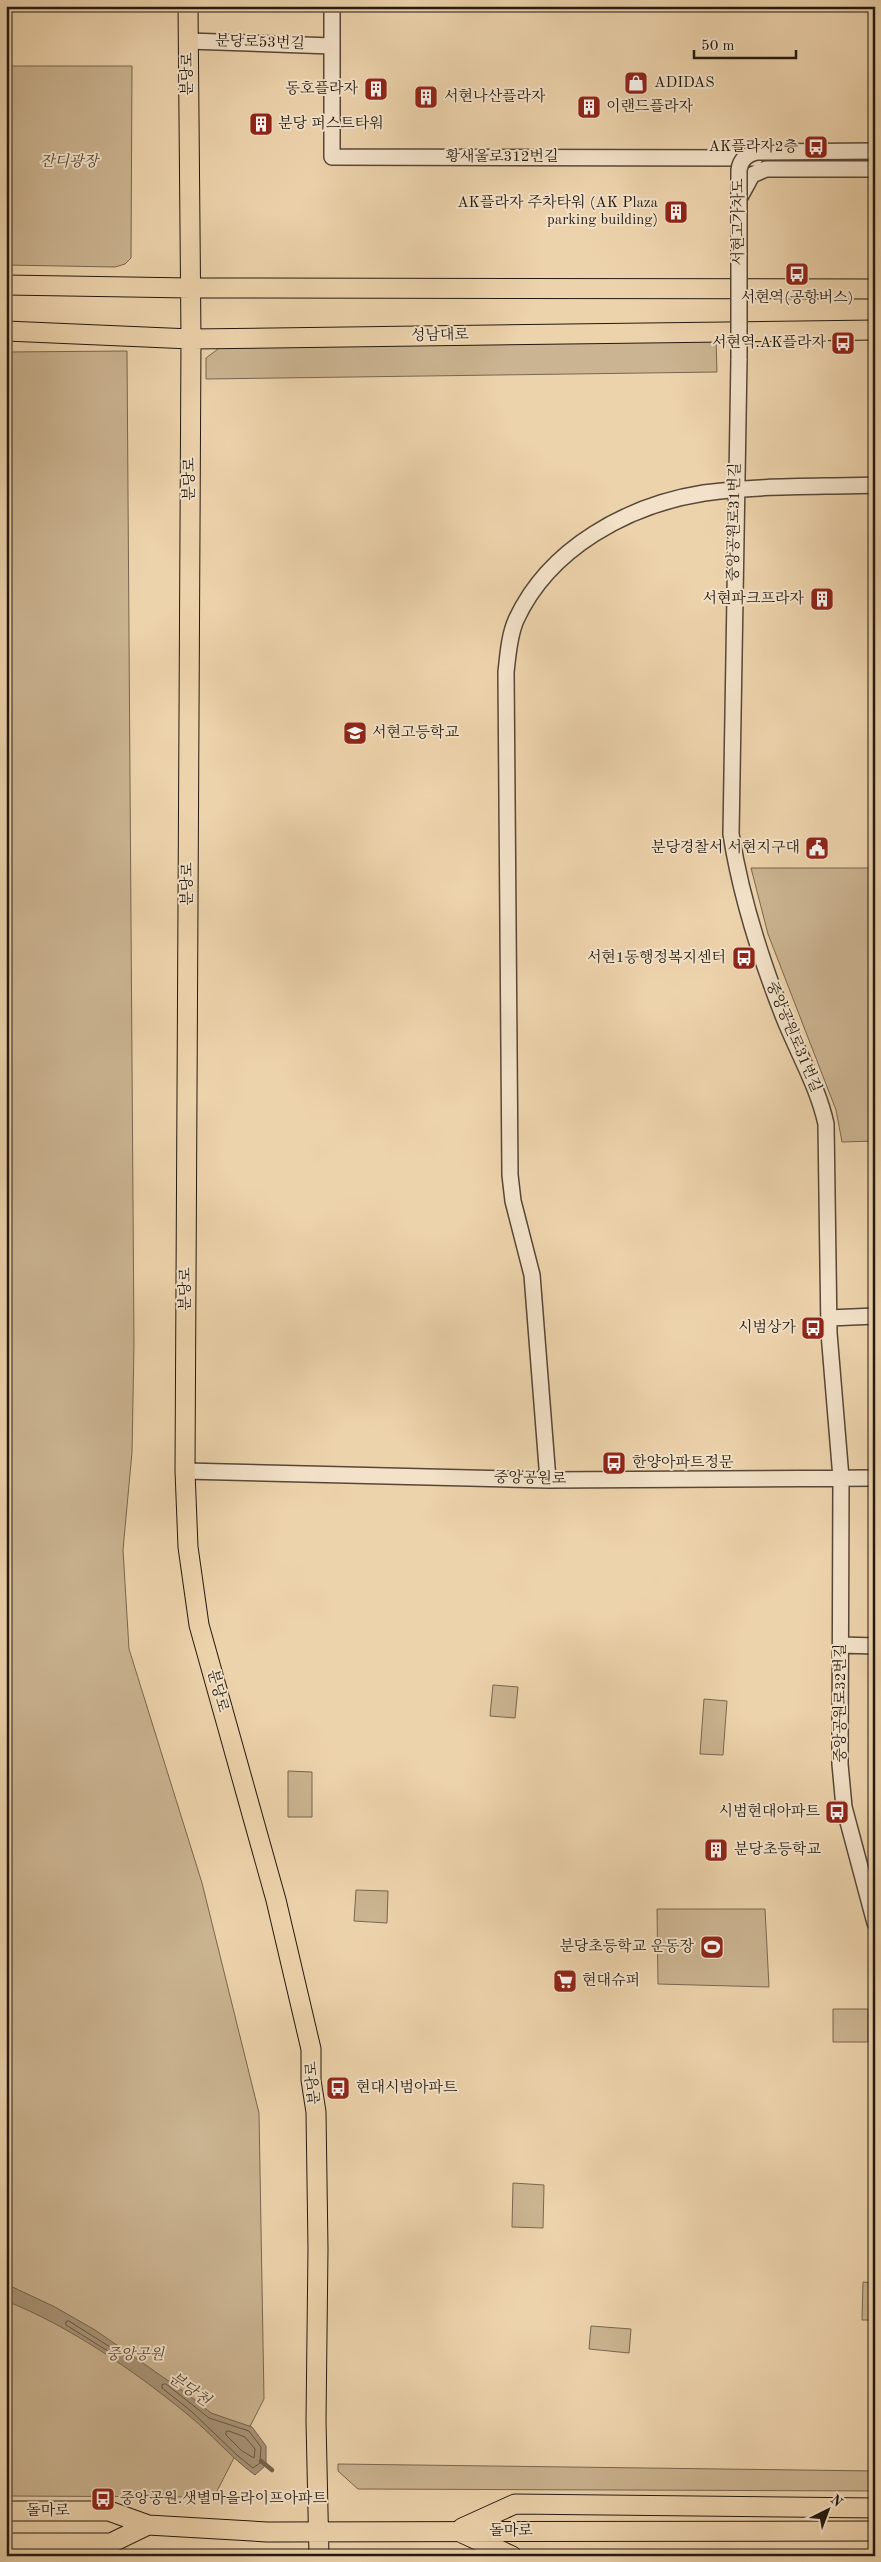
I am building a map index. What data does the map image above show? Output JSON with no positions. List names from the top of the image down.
{
  "streets": {
    "main road": ["분당로", "성남대로", "돌마로"],
    "street": [
      "분당로53번길",
      "황새울로312번길",
      "서현고가차도",
      "중앙공원로31번길",
      "중앙공원로",
      "중앙공원로32번길"
    ]
  },
  "crossings": [
    ["분당로53번길", "분당로"],
    ["분당로53번길", "황새울로312번길"],
    ["분당로", "성남대로"],
    ["분당로", "중앙공원로"],
    ["분당로", "돌마로"],
    ["서현고가차도", "중앙공원로31번길"],
    ["중앙공원로31번길", "중앙공원로"],
    ["중앙공원로31번길", "중앙공원로32번길"],
    ["중앙공원로", "중앙공원로32번길"]
  ],
  "water": ["분당천"],
  "parks": ["잔디광장", "중앙공원"],
  "places": {
    "shop": ["ADIDAS"],
    "building": [
      "동호플라자",
      "서현나산플라자",
      "이랜드플라자",
      "분당 퍼스트타워",
      "AK플라자 주차타워 (AK Plaza parking building)",
      "서현파크프라자",
      "분당초등학교"
    ],
    "bus stop": [
      "AK플라자2층",
      "서현역(공항버스)",
      "서현역.AK플라자",
      "서현1동행정복지센터",
      "시범상가",
      "한양아파트정문",
      "시범현대아파트",
      "현대시범아파트",
      "중앙공원.샛별마을라이프아파트"
    ],
    "school or university": ["서현고등학교"],
    "public building": ["분당경찰서 서현지구대"],
    "sports": ["분당초등학교 운동장"],
    "supermarket": ["현대슈퍼"]
  },
  "scale_bar": "50 m",
  "north": "top right"
}
